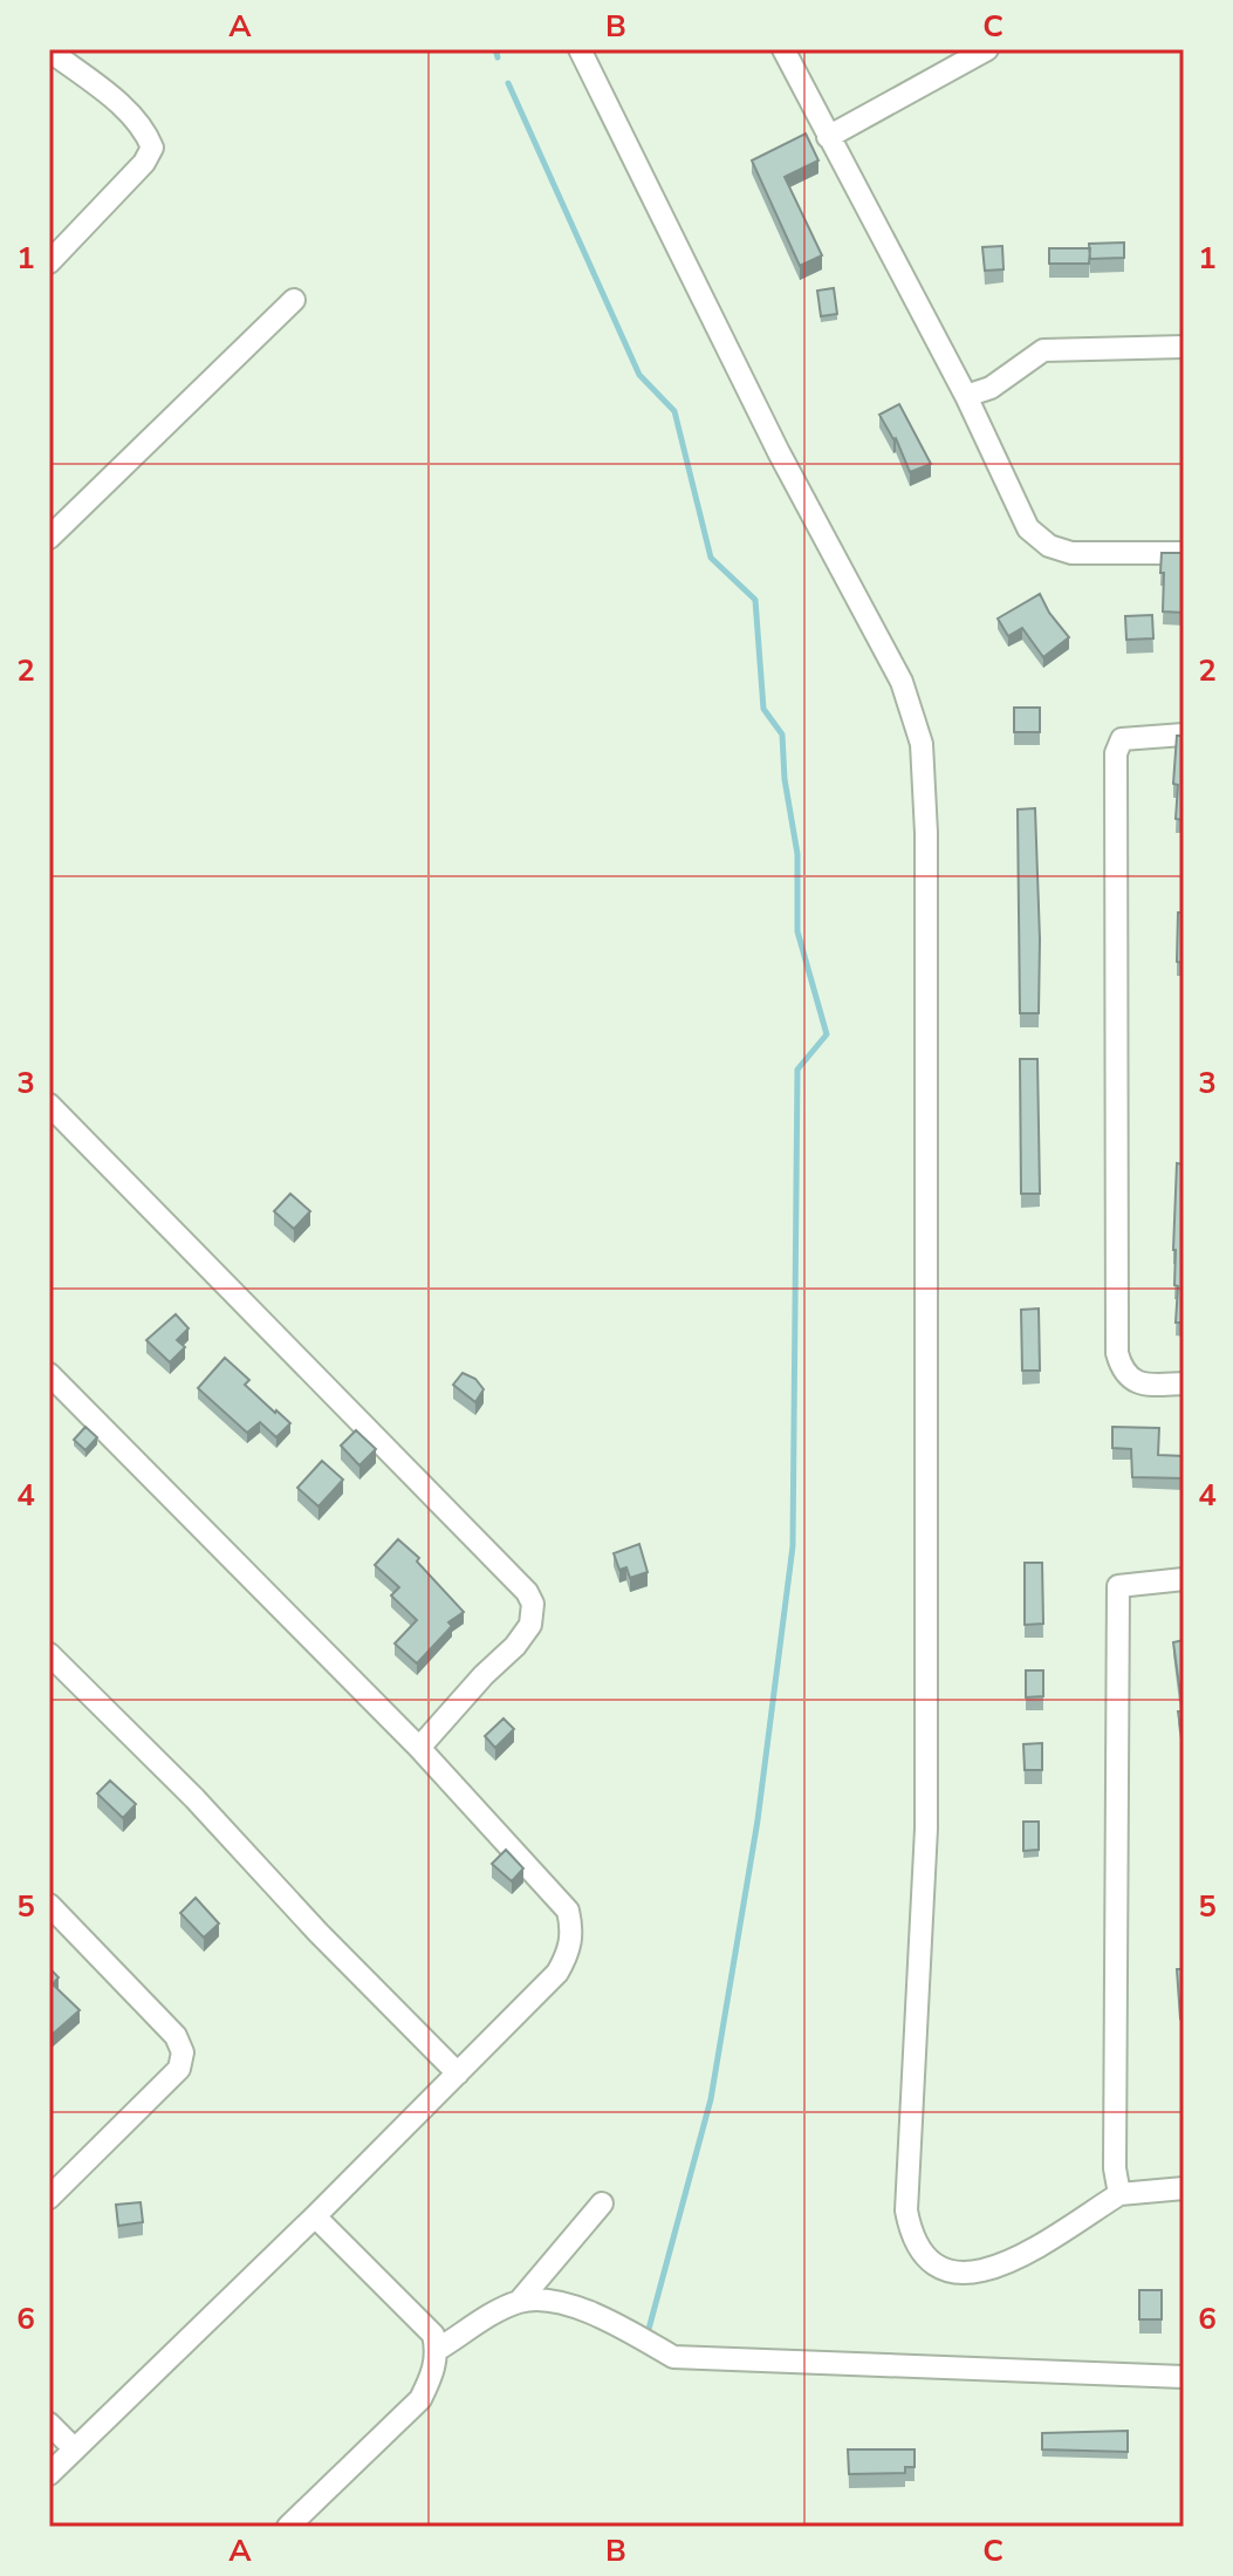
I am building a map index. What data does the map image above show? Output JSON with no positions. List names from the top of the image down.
{
  "grid": {
    "columns": ["A", "B", "C"],
    "rows": [
      "1",
      "2",
      "3",
      "4",
      "5",
      "6"
    ]
  }
}
